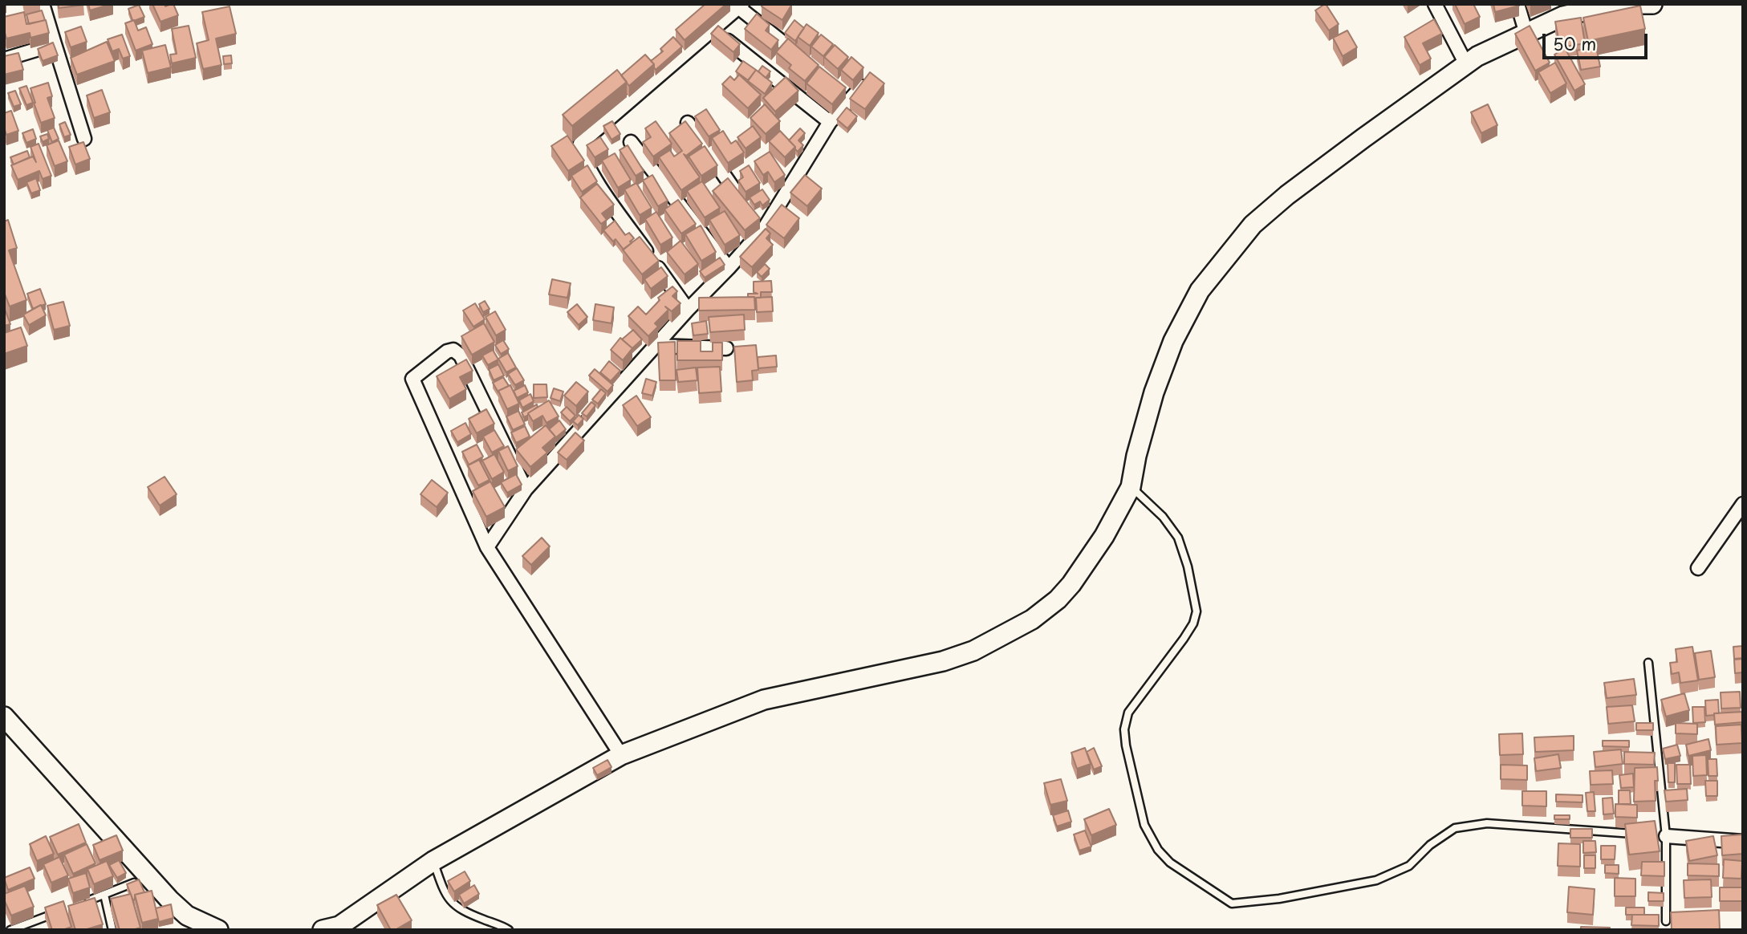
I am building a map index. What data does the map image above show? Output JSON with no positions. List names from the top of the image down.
{
  "scale_bar": "50 m"
}
